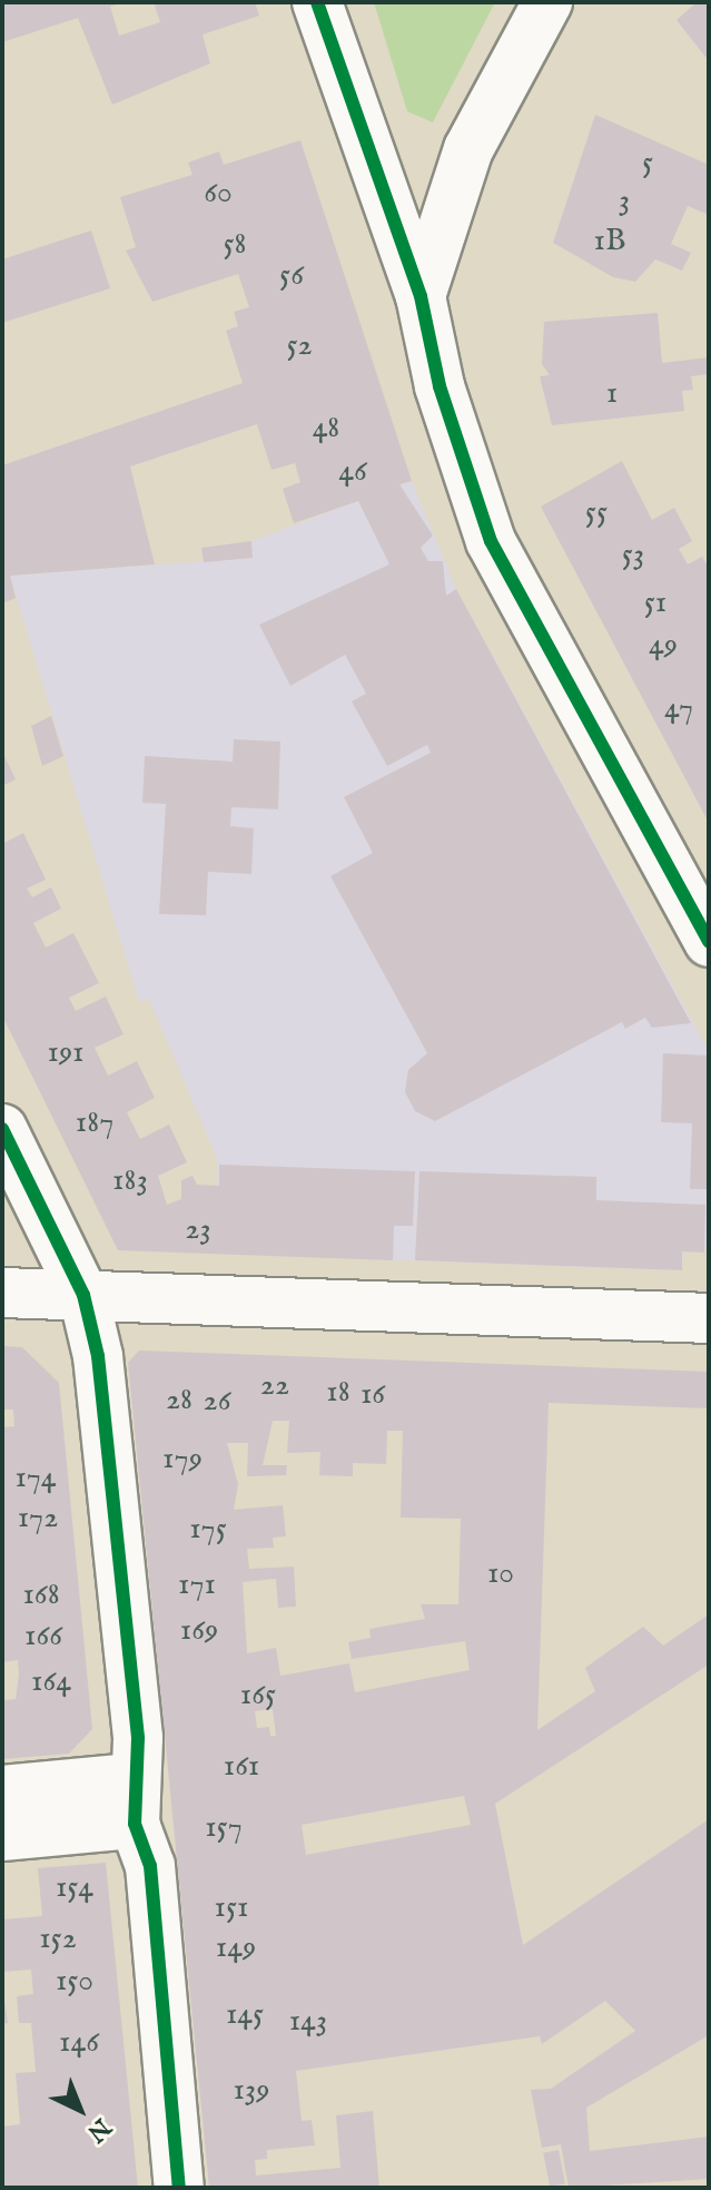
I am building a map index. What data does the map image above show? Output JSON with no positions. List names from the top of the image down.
{
  "house_numbers": [
    "5",
    "60",
    "3",
    "1B",
    "58",
    "56",
    "52",
    "1",
    "48",
    "46",
    "55",
    "53",
    "51",
    "49",
    "47",
    "191",
    "187",
    "183",
    "23",
    "22",
    "18",
    "16",
    "28",
    "26",
    "179",
    "174",
    "172",
    "175",
    "10",
    "171",
    "168",
    "169",
    "166",
    "164",
    "165",
    "161",
    "157",
    "154",
    "151",
    "152",
    "149",
    "150",
    "145",
    "143",
    "146",
    "139"
  ],
  "north": "bottom right"
}
